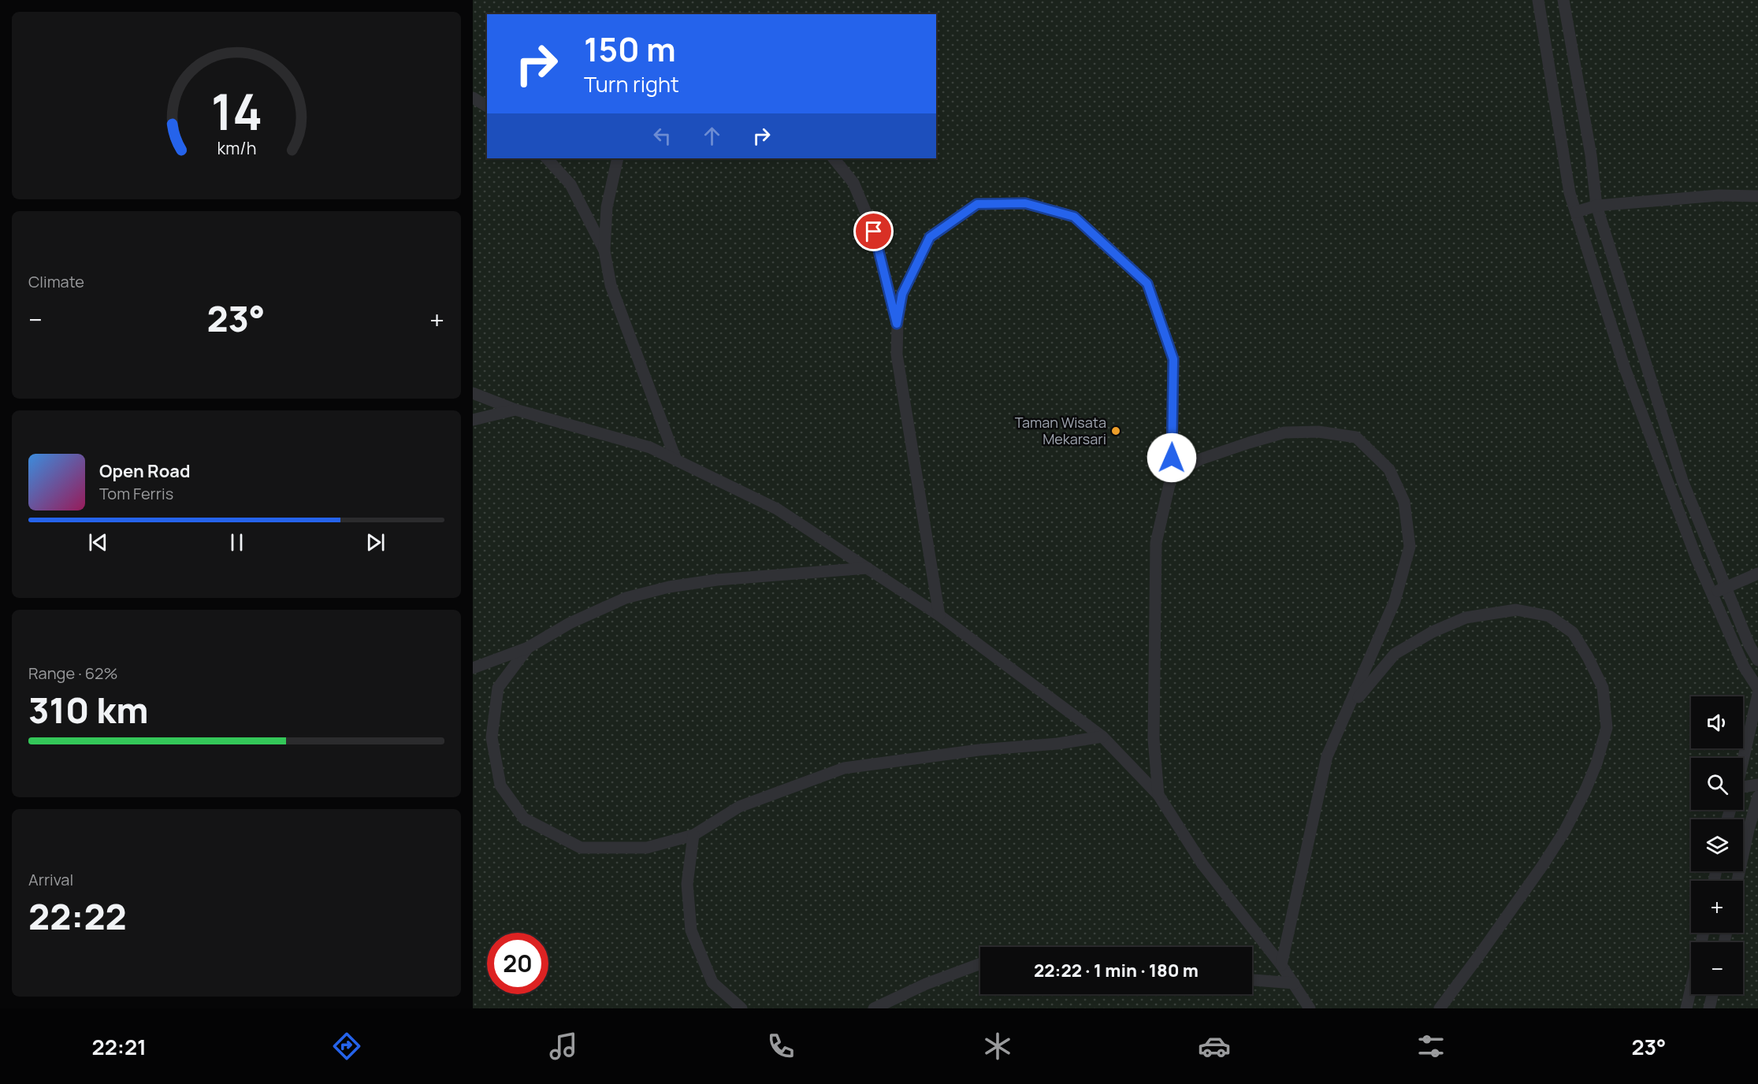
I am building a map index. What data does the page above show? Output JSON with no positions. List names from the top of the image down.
{
  "places": ["Taman Wisata Mekarsari"],
  "page": {
    "turn": ["150 m", "Turn right"],
    "tile": [
      "Climate",
      ["Range · 62%", "310 km"],
      ["Arrival", "22:22"]
    ],
    "heat": ["−", "23°", "+"],
    "song": ["Open Road", "Tom Ferris"],
    "map_buttons": ["+", "−"],
    "limit": "20",
    "trip": "22:22 · 1 min · 180 m",
    "tabs": ["22:21", "23°"],
    "gauge": ["14", "km/h"]
  }
}
